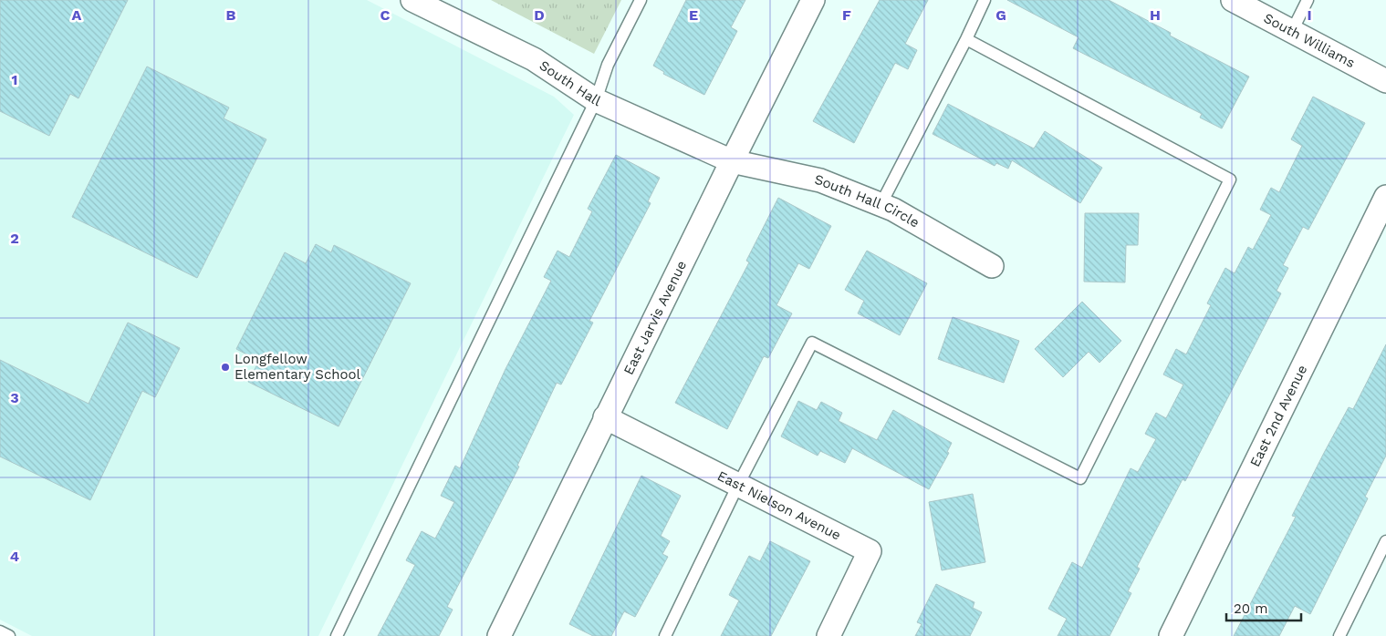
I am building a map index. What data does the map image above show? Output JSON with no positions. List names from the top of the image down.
{
  "streets": {
    "street": [
      "South Williams",
      "South Hall",
      "South Hall Circle",
      "East Jarvis Avenue",
      "East 2nd Avenue",
      "East Nielson Avenue"
    ]
  },
  "crossings": [
    ["South Hall", "South Hall Circle"],
    ["South Hall", "East Jarvis Avenue"],
    ["South Hall Circle", "East Jarvis Avenue"],
    ["East Jarvis Avenue", "East Nielson Avenue"]
  ],
  "places": ["Longfellow Elementary School"],
  "scale_bar": "20 m",
  "grid": {
    "columns": [
      "A",
      "B",
      "C",
      "D",
      "E",
      "F",
      "G",
      "H",
      "I"
    ],
    "rows": [
      "1",
      "2",
      "3",
      "4"
    ]
  }
}
